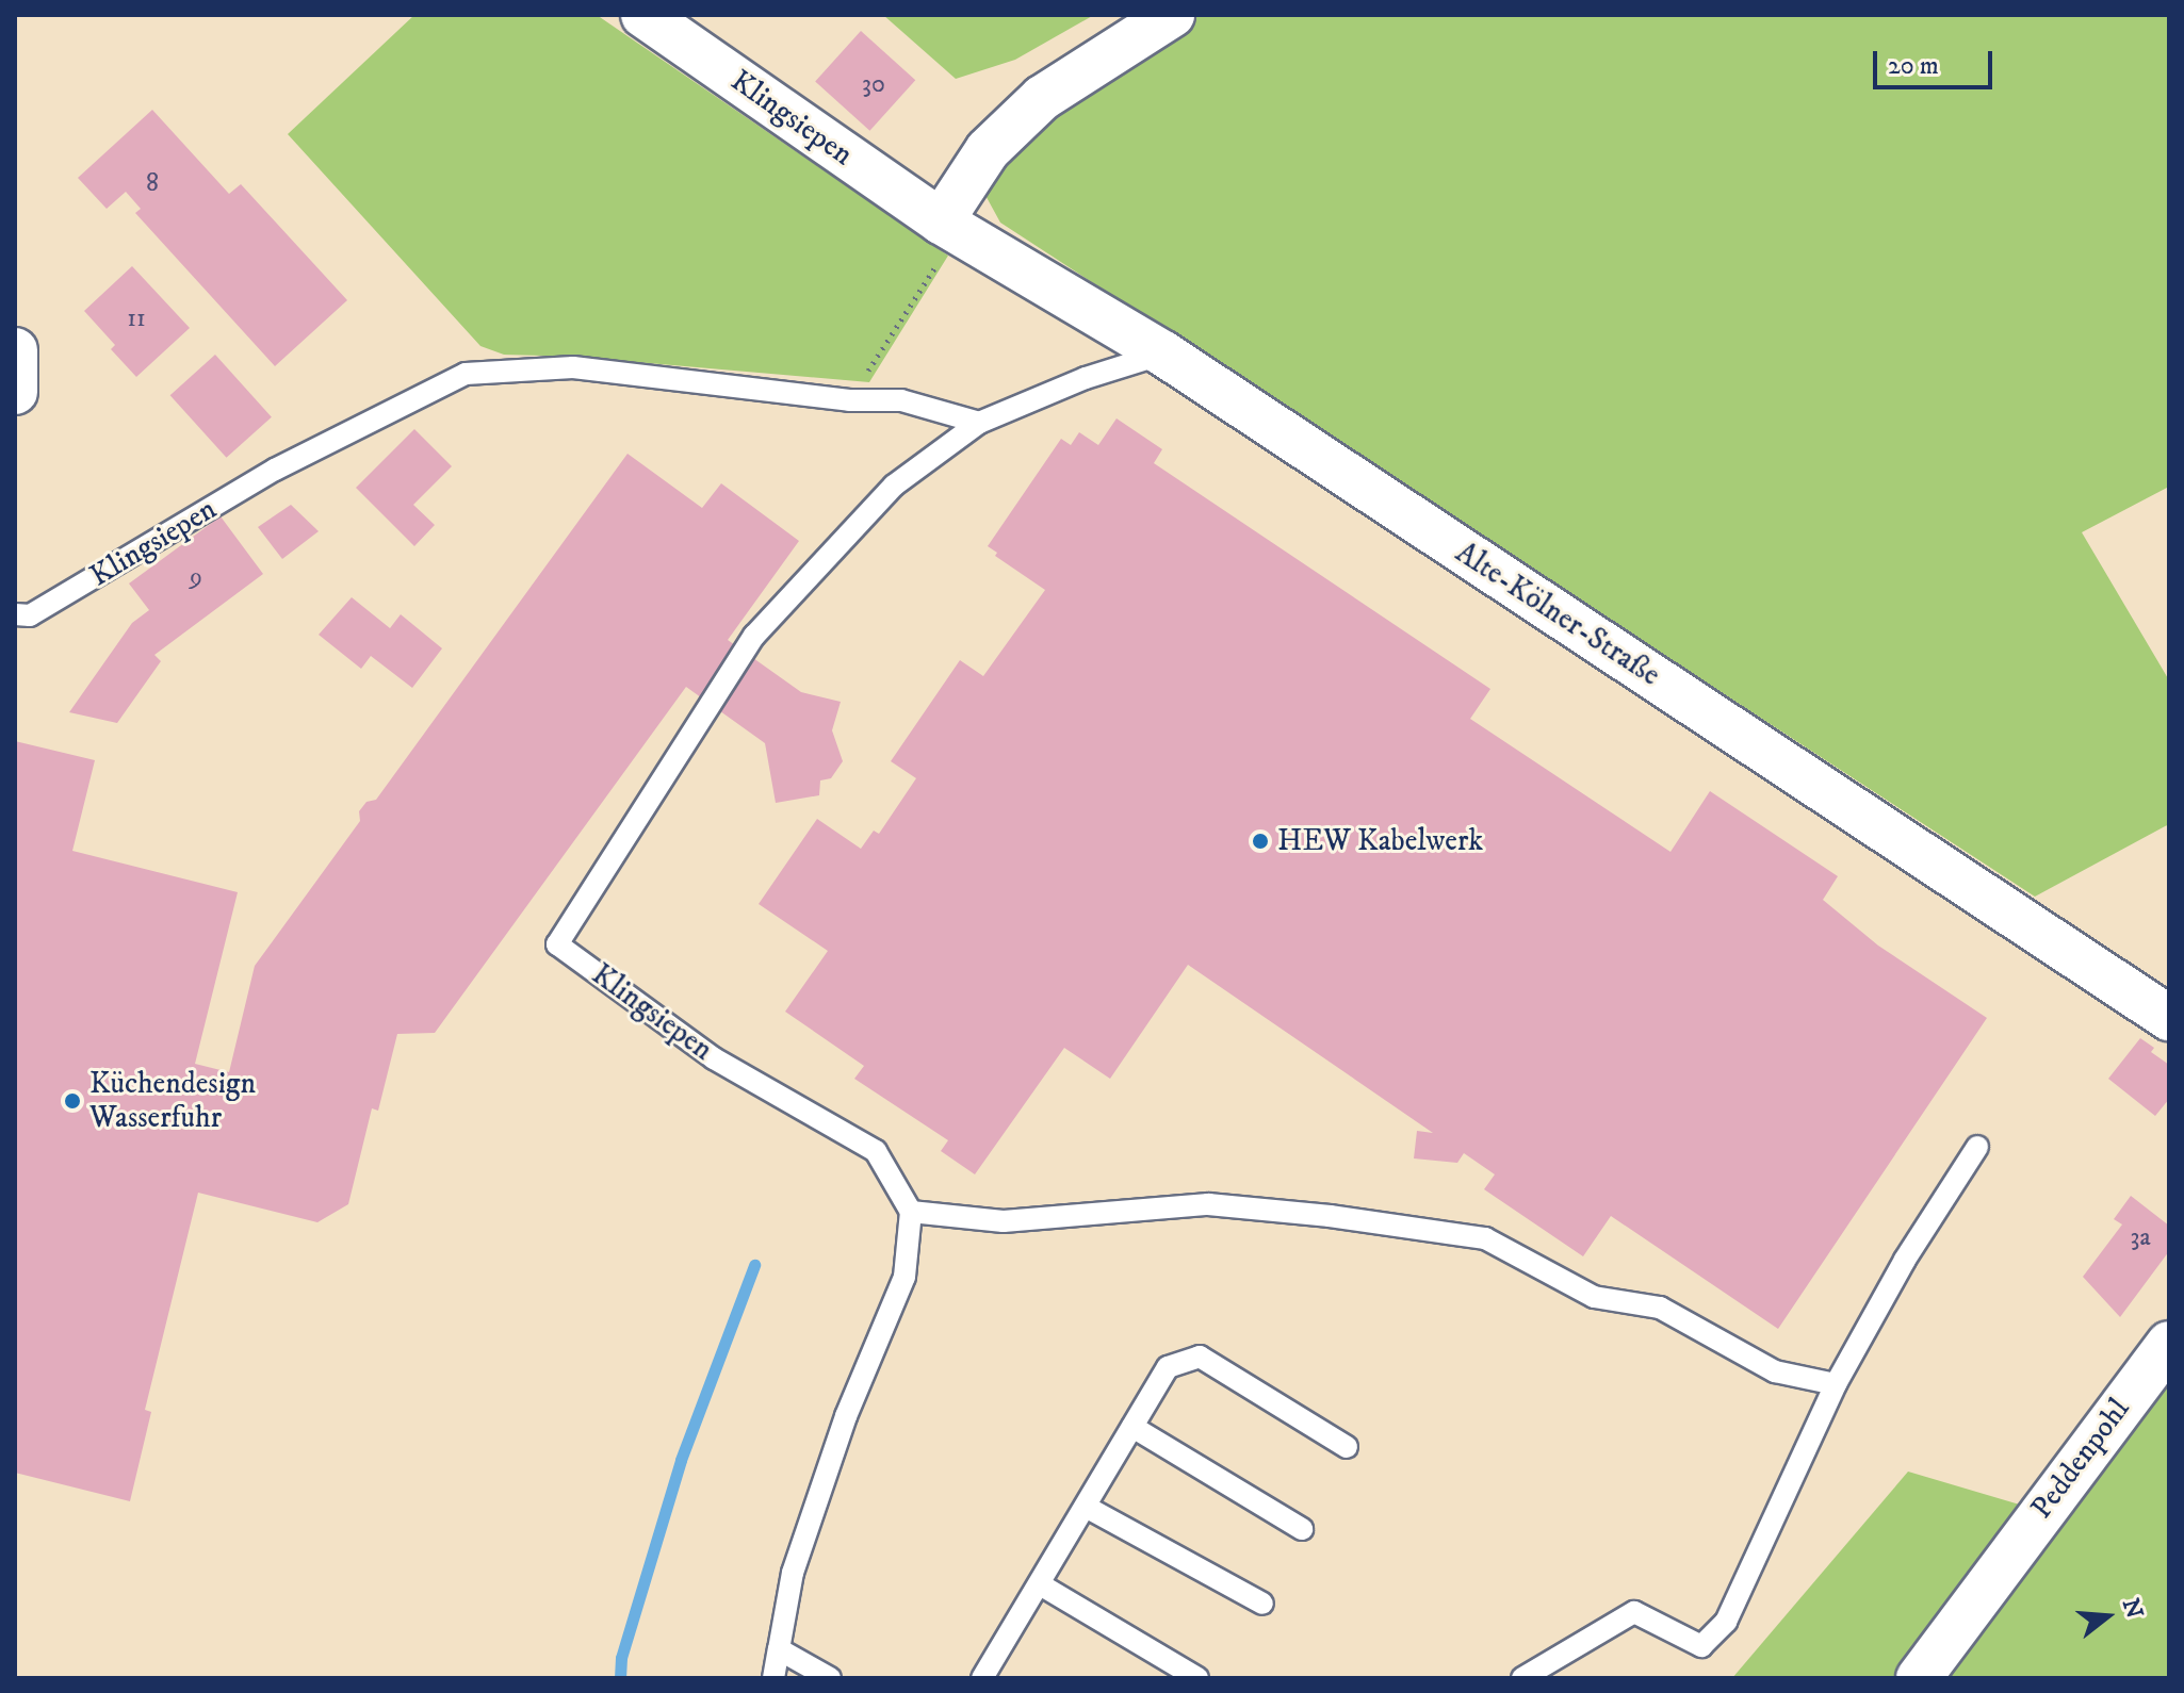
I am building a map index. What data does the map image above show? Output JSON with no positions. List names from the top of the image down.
{
  "streets": {
    "street": ["Klingsiepen", "Alte-Kölner-Straße", "Peddenpohl"]
  },
  "crossings": [
    ["Klingsiepen", "Alte-Kölner-Straße"]
  ],
  "places": ["HEW Kabelwerk", "Küchendesign Wasserfuhr"],
  "house_numbers": [
    "30",
    "8",
    "11",
    "9",
    "3a"
  ],
  "scale_bar": "20 m",
  "north": "right"
}
